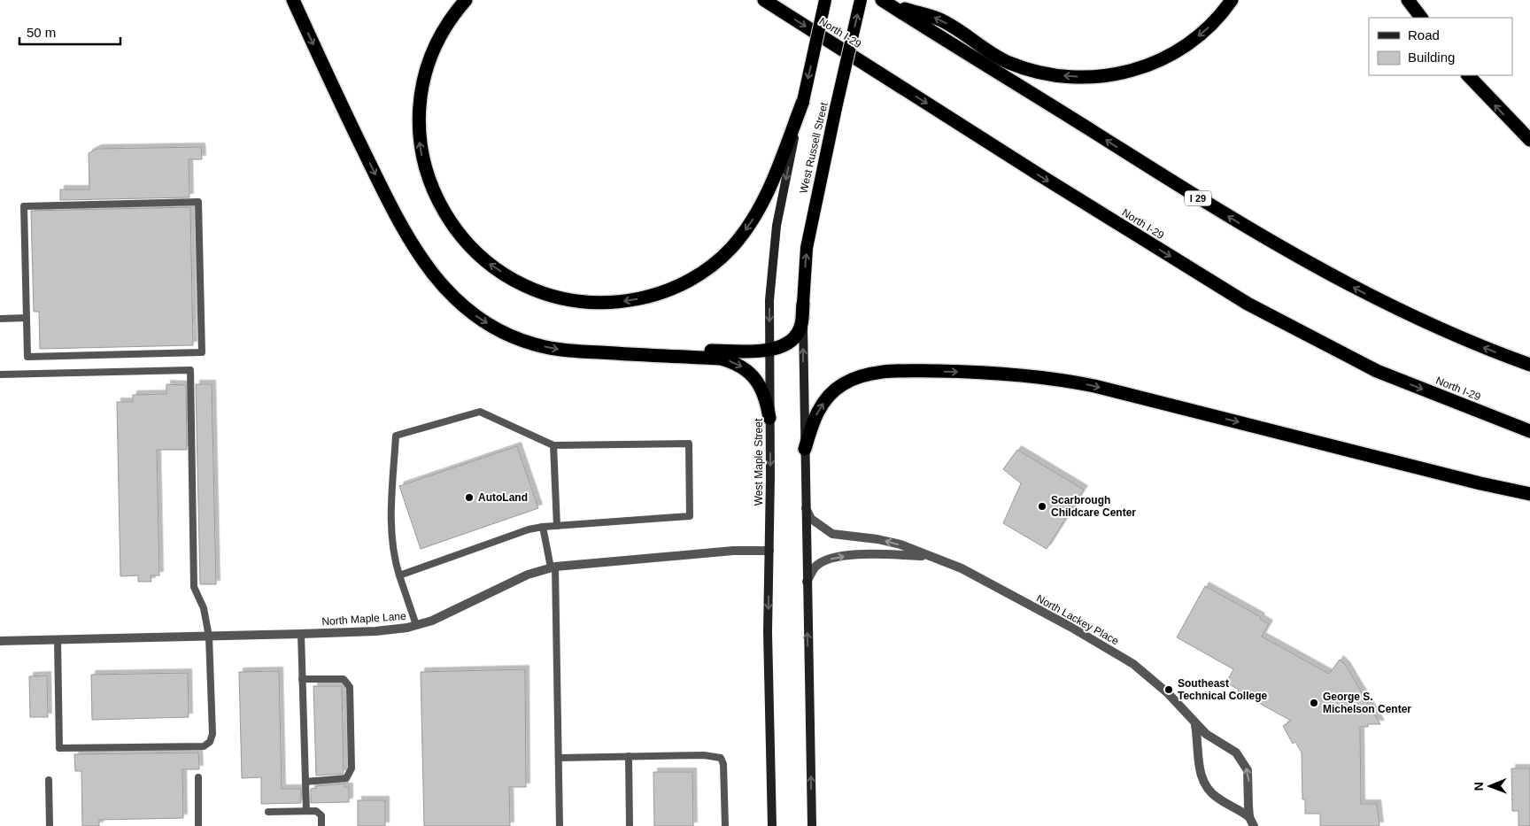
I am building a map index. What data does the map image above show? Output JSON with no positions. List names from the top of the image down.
{
  "streets": {
    "highway": ["North I-29", "West Russell Street", "I 29"],
    "main road": ["West Maple Street"],
    "street": ["North Maple Lane", "North Lackey Place"]
  },
  "crossings": [
    ["West Russell Street", "West Maple Street"],
    ["West Maple Street", "North Maple Lane"]
  ],
  "places": [
    "AutoLand",
    "Scarbrough Childcare Center",
    "Southeast Technical College",
    "George S. Michelson Center"
  ],
  "legend": ["Road", "Building"],
  "scale_bar": "50 m",
  "north": "left"
}
